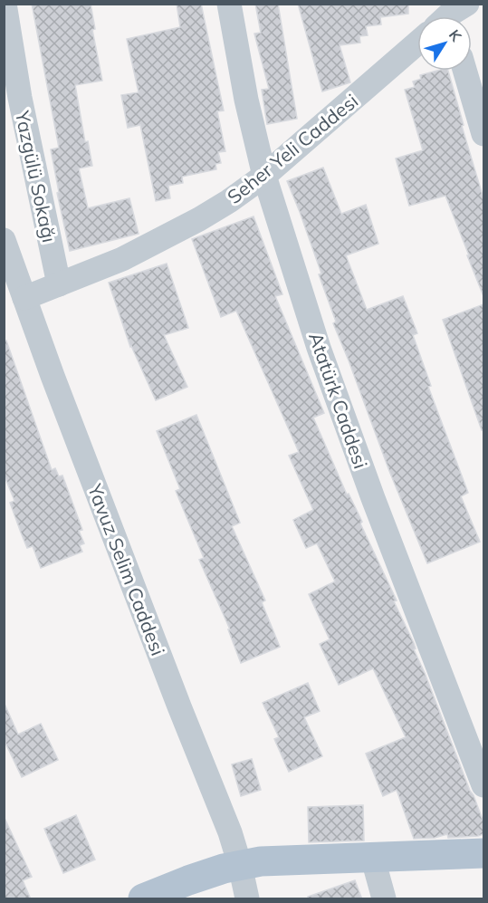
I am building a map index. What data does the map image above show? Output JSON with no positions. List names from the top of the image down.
{
  "streets": {
    "street": [
      "Seher Yeli Caddesi",
      "Yazgülü Sokağı",
      "Atatürk Caddesi",
      "Yavuz Selim Caddesi"
    ]
  },
  "crossings": [
    ["Seher Yeli Caddesi", "Yazgülü Sokağı"],
    ["Seher Yeli Caddesi", "Atatürk Caddesi"],
    ["Seher Yeli Caddesi", "Yavuz Selim Caddesi"]
  ],
  "north": "top right"
}
